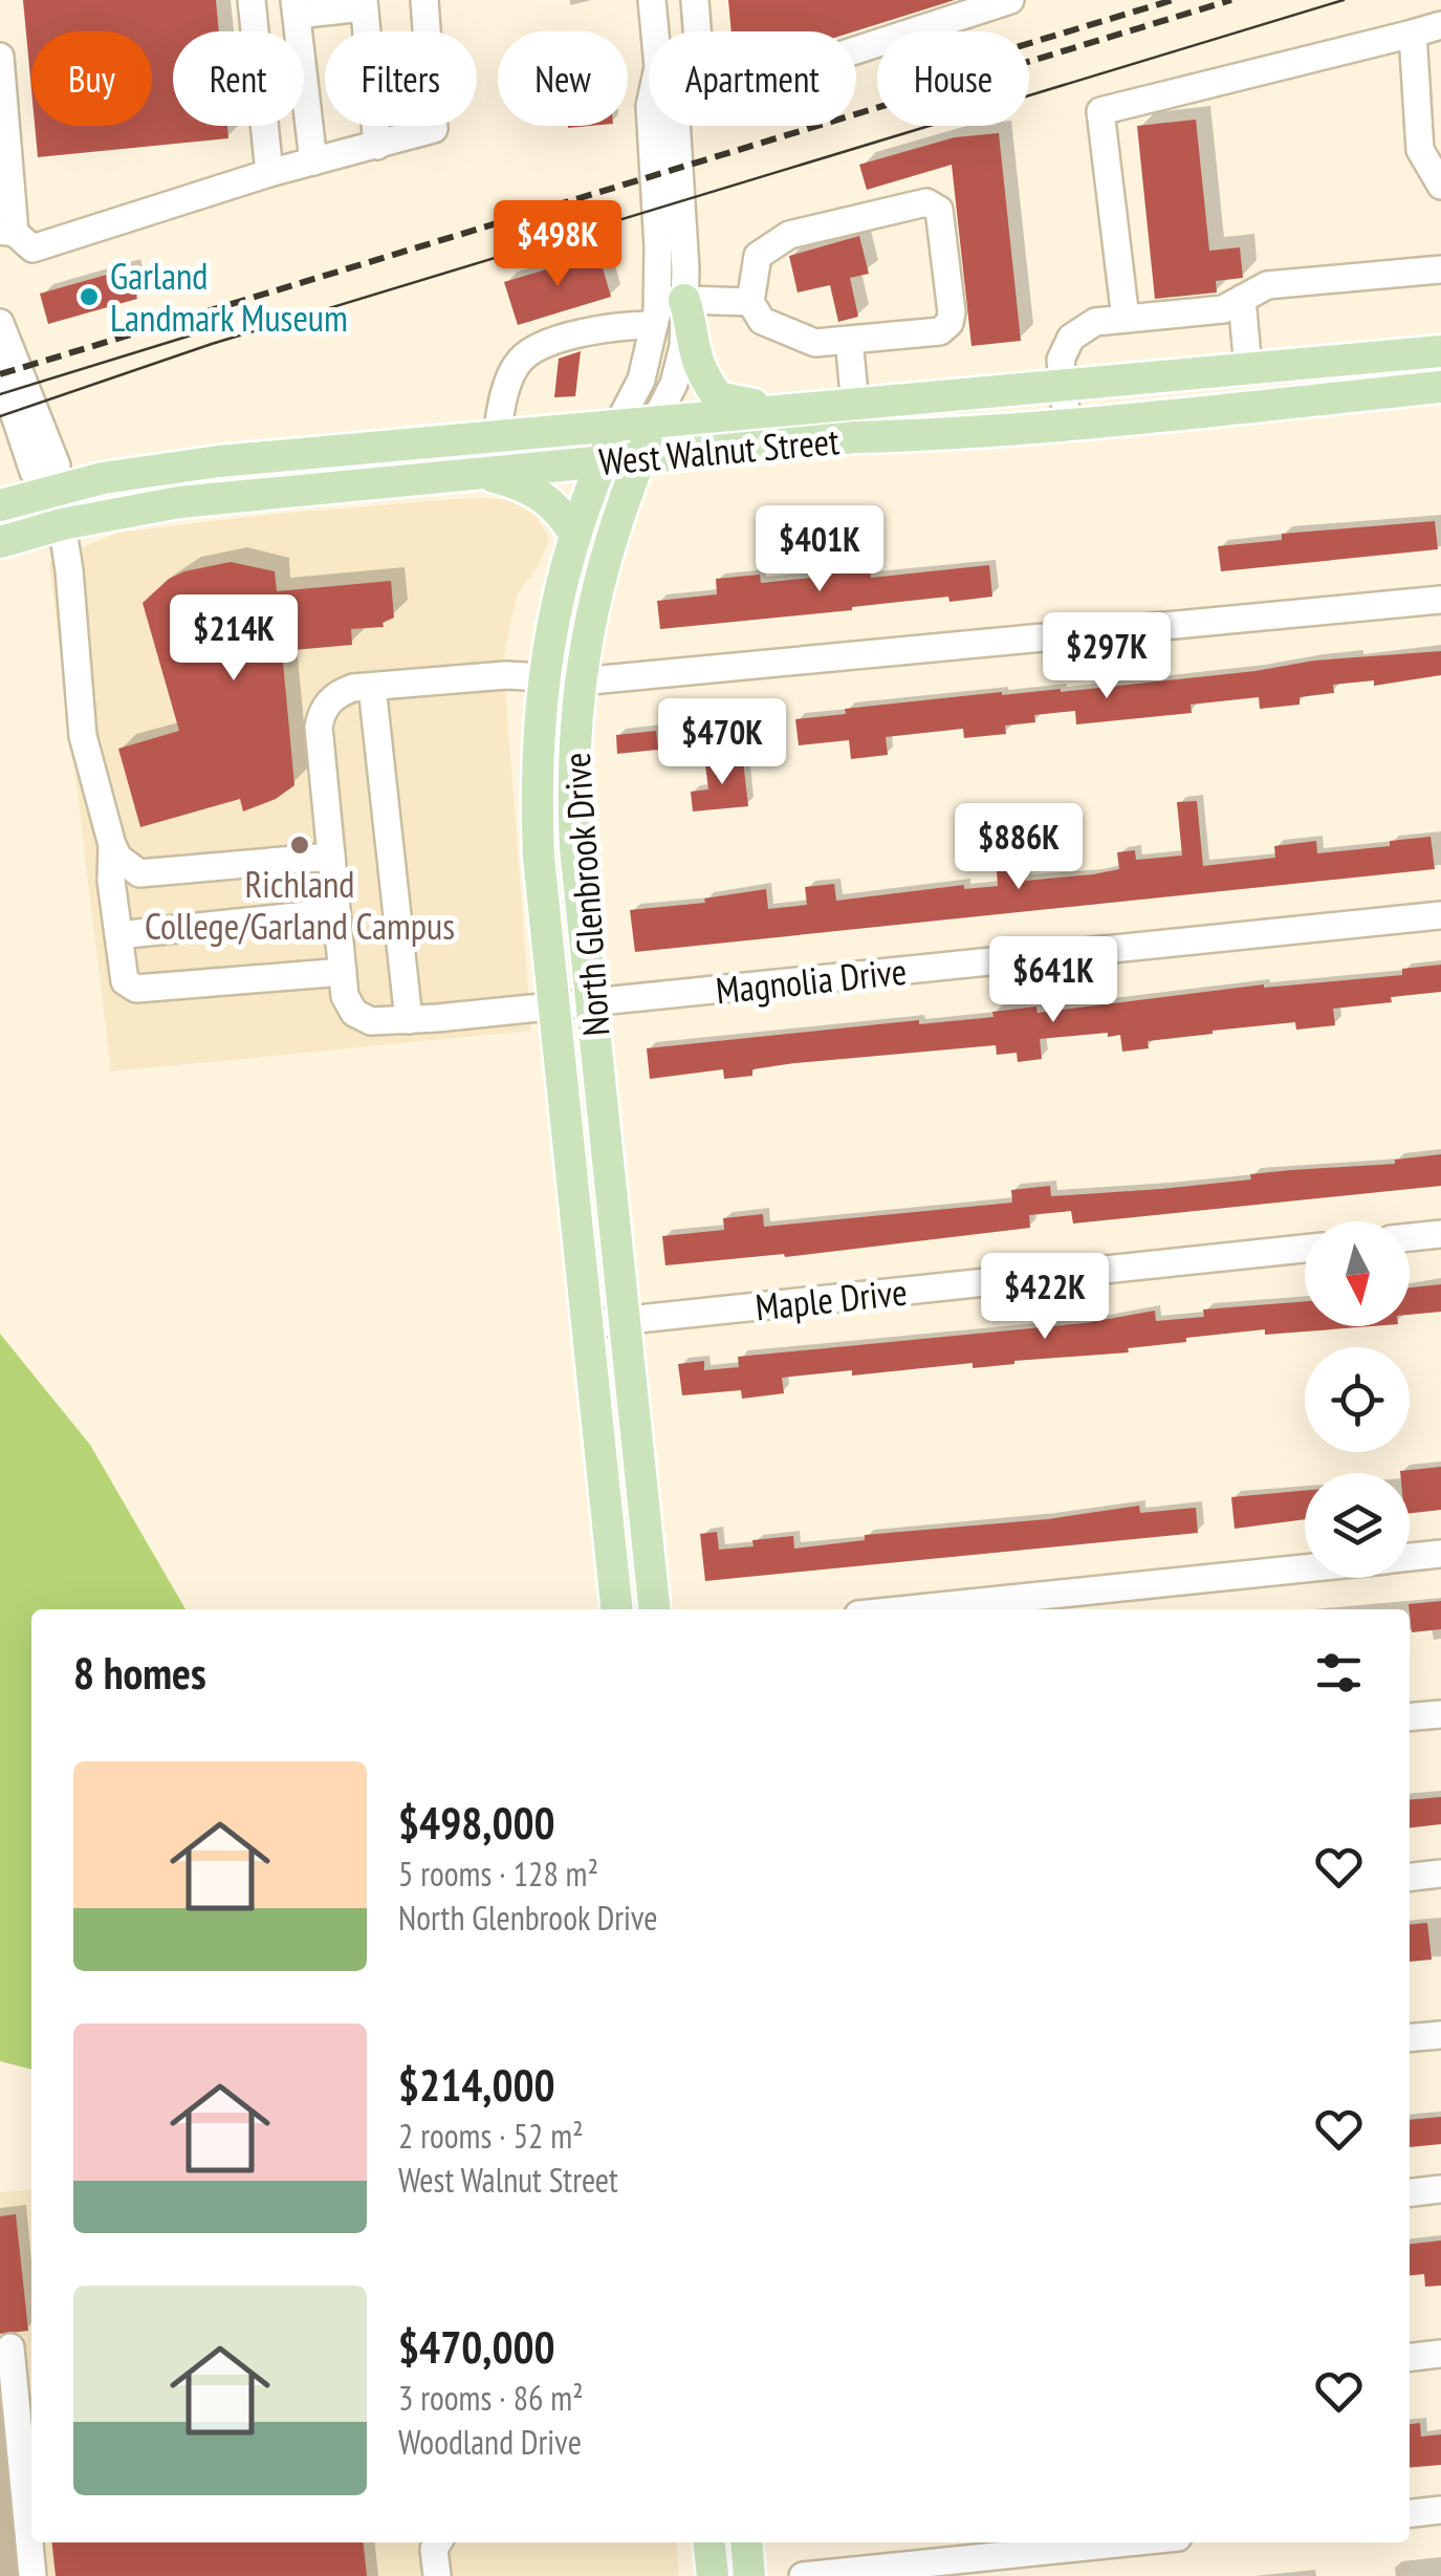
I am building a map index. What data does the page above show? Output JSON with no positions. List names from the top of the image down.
{
  "streets": {
    "main road": ["West Walnut Street", "North Glenbrook Drive"],
    "street": ["Magnolia Drive", "Maple Drive"]
  },
  "crossings": [
    ["West Walnut Street", "North Glenbrook Drive"],
    ["North Glenbrook Drive", "Magnolia Drive"],
    ["North Glenbrook Drive", "Maple Drive"]
  ],
  "places": ["Garland Landmark Museum", "Richland College/Garland Campus"],
  "north": "bottom",
  "page": {
    "chip": [
      "Buy",
      "Rent",
      "Filters",
      "New",
      "Apartment",
      "House"
    ],
    "price": [
      "$498K",
      "$401K",
      "$214K",
      "$297K",
      "$470K",
      "$886K",
      "$641K",
      "$422K"
    ],
    "heading": "8 homes",
    "list": [
      {
        "name": "$498,000",
        "note": "5 rooms · 128 m² · North Glenbrook Drive"
      },
      {
        "name": "$214,000",
        "note": "2 rooms · 52 m² · West Walnut Street"
      },
      {
        "name": "$470,000",
        "note": "3 rooms · 86 m² · Woodland Drive"
      }
    ]
  }
}
